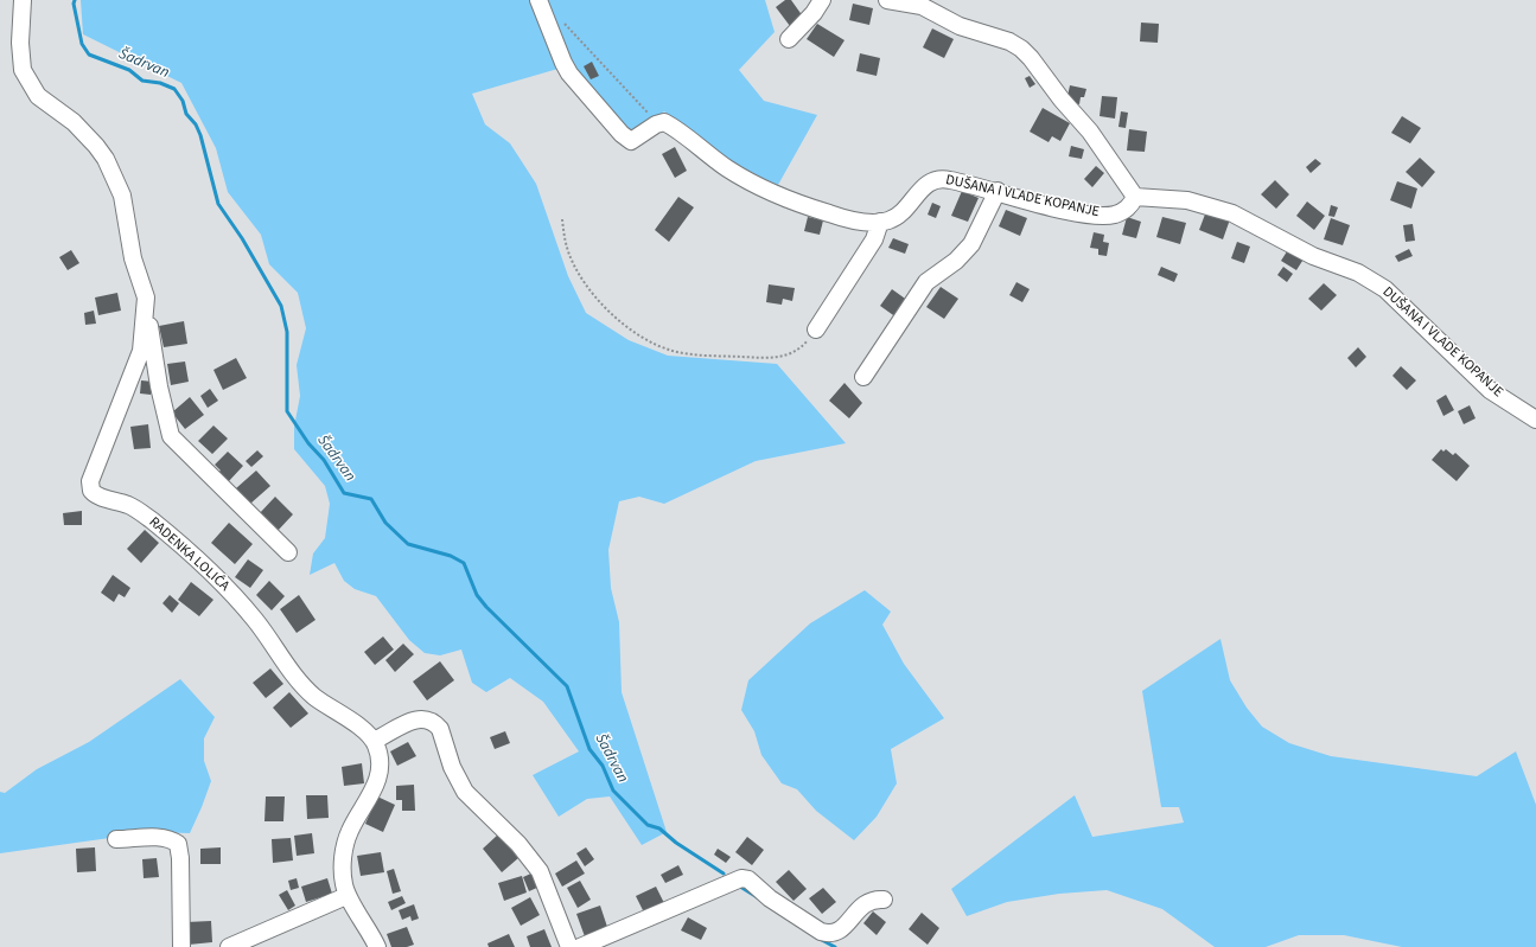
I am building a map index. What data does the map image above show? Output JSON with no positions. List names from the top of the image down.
{
  "streets": {
    "street": ["DUŠANA I VLADE KOPANJE", "RADENKA LOLIĆA"]
  },
  "water": ["Šadrvan"]
}
